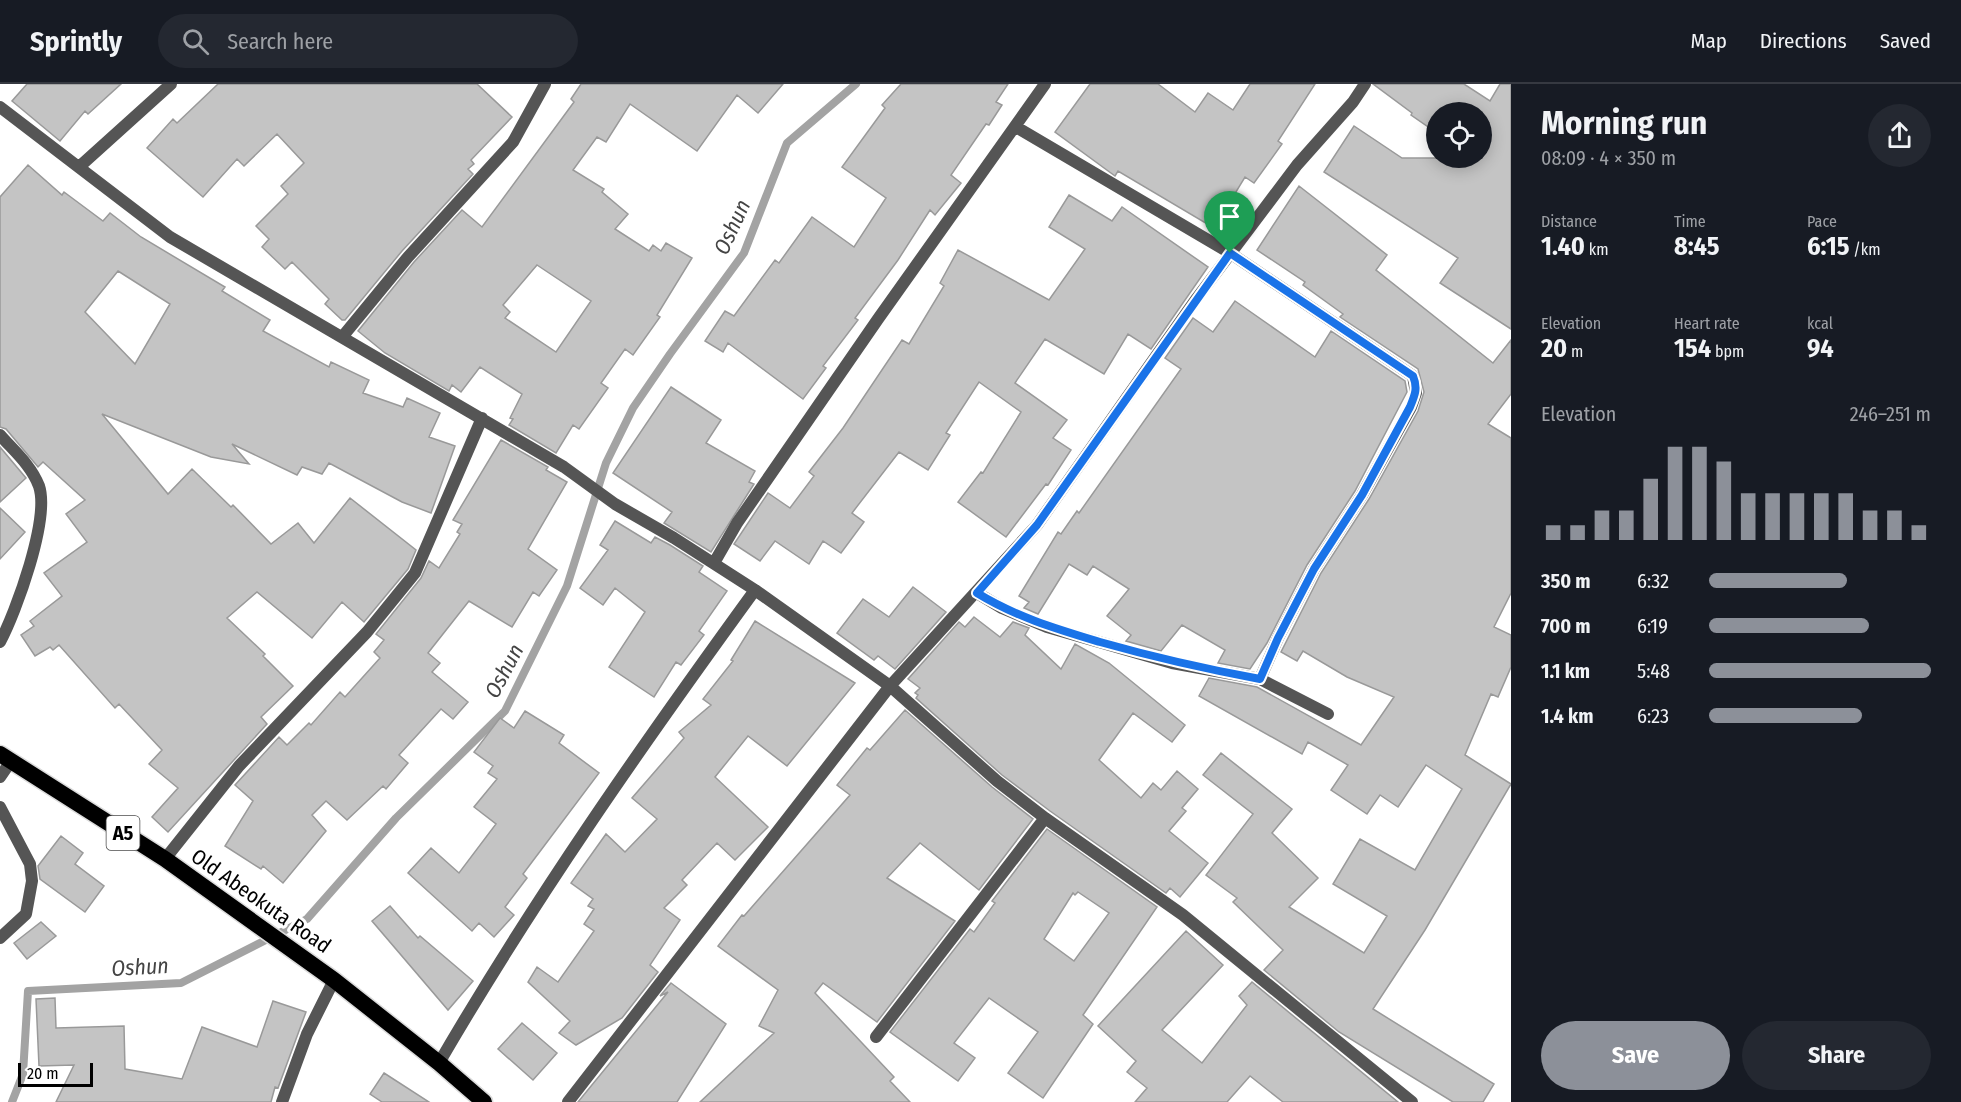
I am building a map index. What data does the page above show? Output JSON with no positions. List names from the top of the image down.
{
  "streets": {
    "highway": ["A5", "Old Abeokuta Road"]
  },
  "water": ["Oshun"],
  "scale_bar": "20 m",
  "page": {
    "header": "Sprintly",
    "search": "Search here",
    "nav": ["Map", "Directions", "Saved"],
    "heading": ["Morning run", "08:09 · 4 × 350 m"],
    "stats": [
      ["Distance", "1.40 km"],
      ["Time", "8:45"],
      ["Pace", "6:15 /km"],
      ["Elevation", "20 m"],
      ["Heart rate", "154 bpm"],
      ["kcal", "94"]
    ],
    "chart": ["Elevation", "246–251 m"],
    "list": [
      {
        "name": "350 m",
        "note": "6:32"
      },
      {
        "name": "700 m",
        "note": "6:19"
      },
      {
        "name": "1.1 km",
        "note": "5:48"
      },
      {
        "name": "1.4 km",
        "note": "6:23"
      }
    ],
    "buttons": ["Save", "Share"],
    "scale": "20 m"
  }
}
